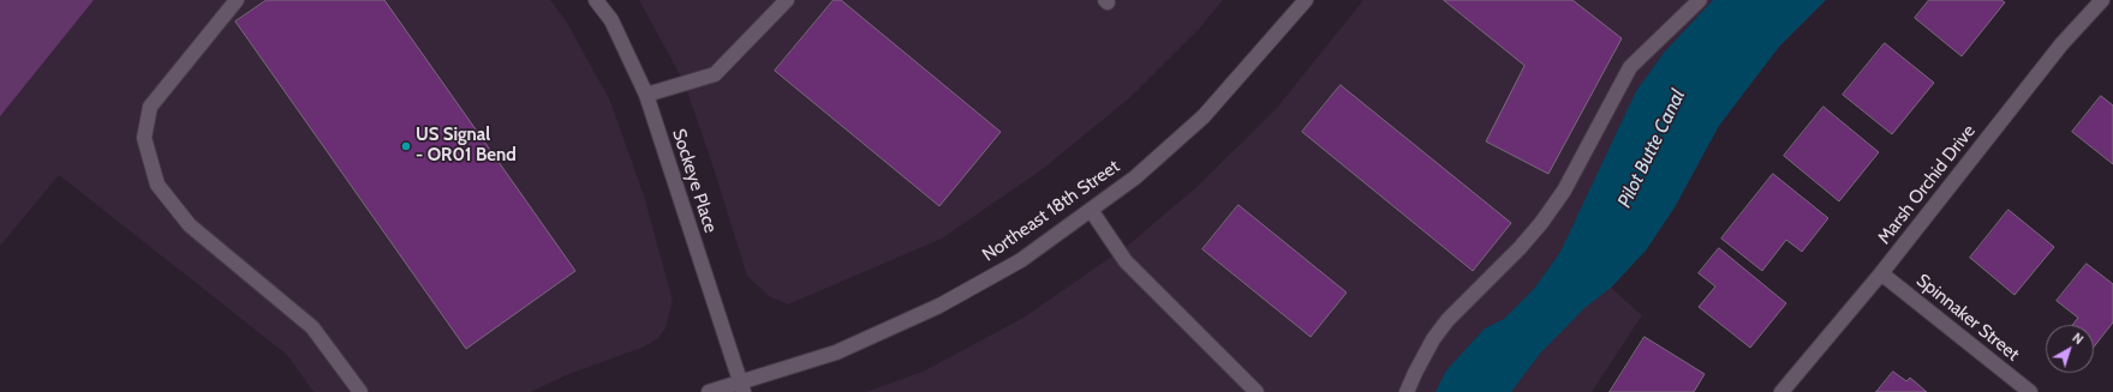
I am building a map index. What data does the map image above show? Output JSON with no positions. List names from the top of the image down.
{
  "streets": {
    "street": [
      "Sockeye Place",
      "Marsh Orchid Drive",
      "Northeast 18th Street",
      "Spinnaker Street"
    ]
  },
  "crossings": [
    ["Sockeye Place", "Northeast 18th Street"],
    ["Marsh Orchid Drive", "Spinnaker Street"]
  ],
  "water": ["Pilot Butte Canal"],
  "places": ["US Signal - OR01 Bend"],
  "north": "top right"
}
